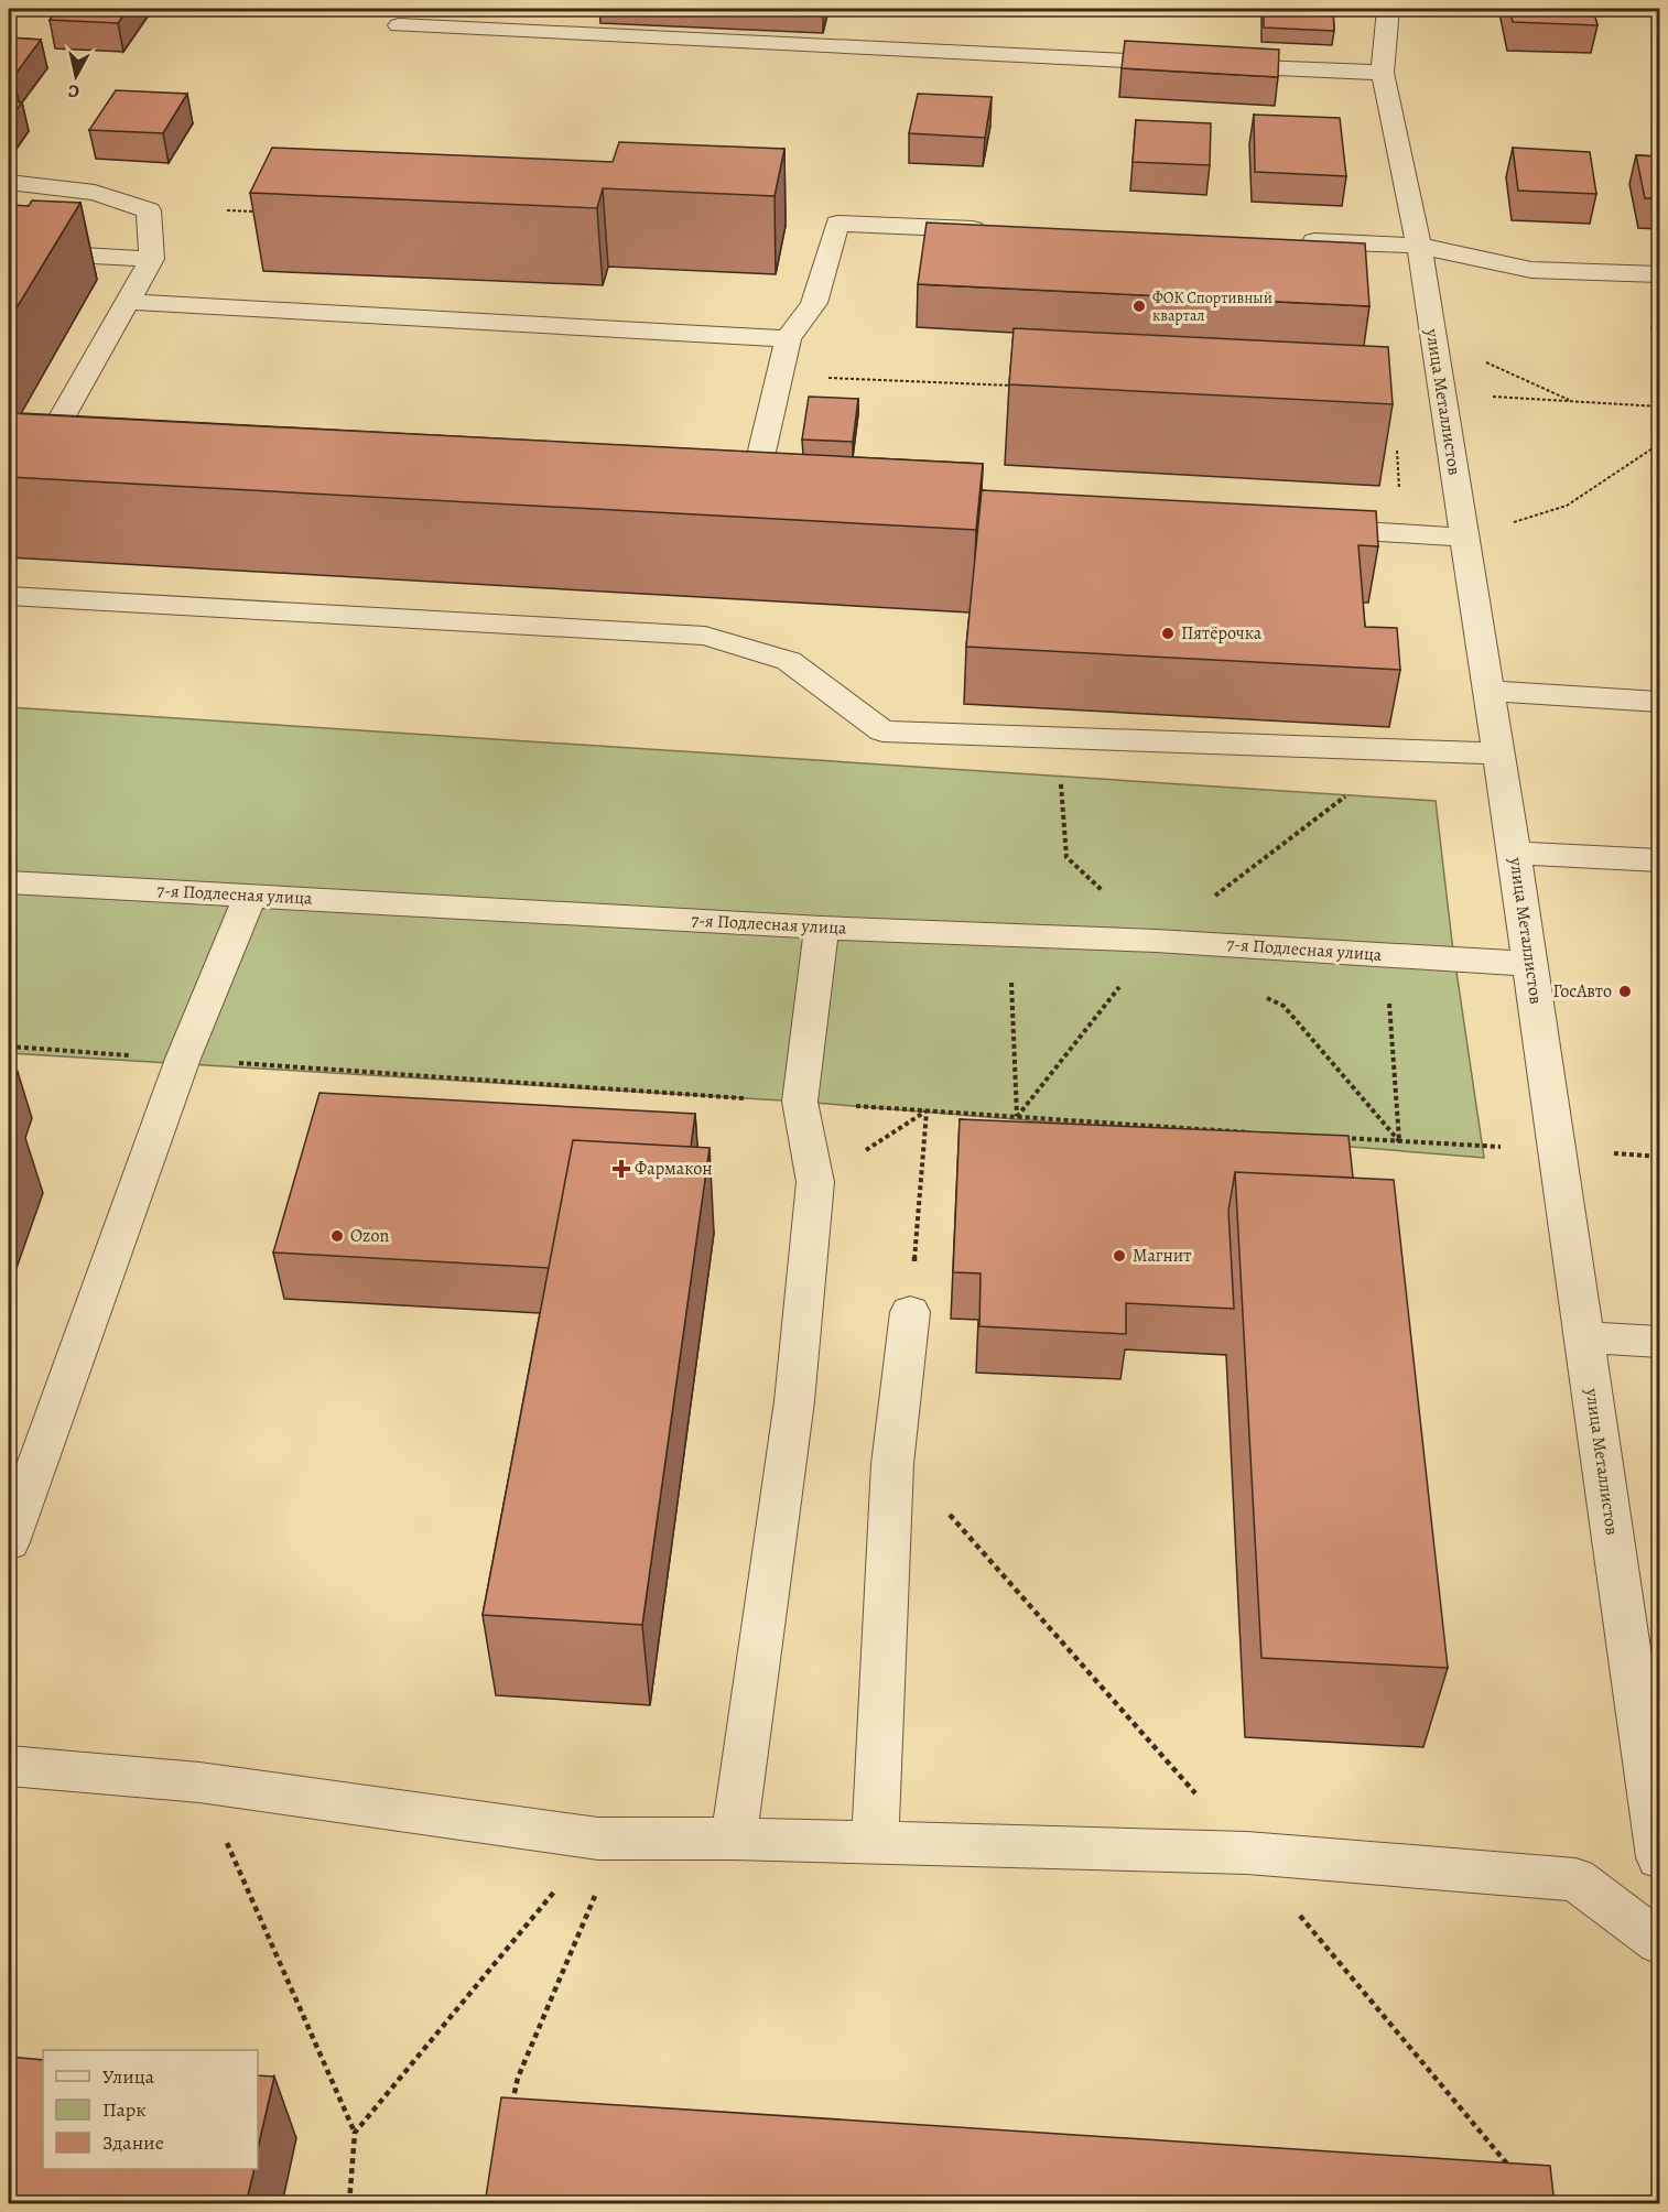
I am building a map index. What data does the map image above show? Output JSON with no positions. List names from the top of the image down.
{
  "streets": {
    "street": ["улица Металлистов", "7-я Подлесная улица"]
  },
  "crossings": [
    ["улица Металлистов", "7-я Подлесная улица"]
  ],
  "places": {
    "other": [
      "ФОК Спортивный квартал",
      "Пятёрочка",
      "ГосАвто",
      "Ozon",
      "Магнит"
    ],
    "health": ["Фармакон"]
  },
  "legend": ["Улица", "Парк", "Здание"],
  "north": "bottom"
}
